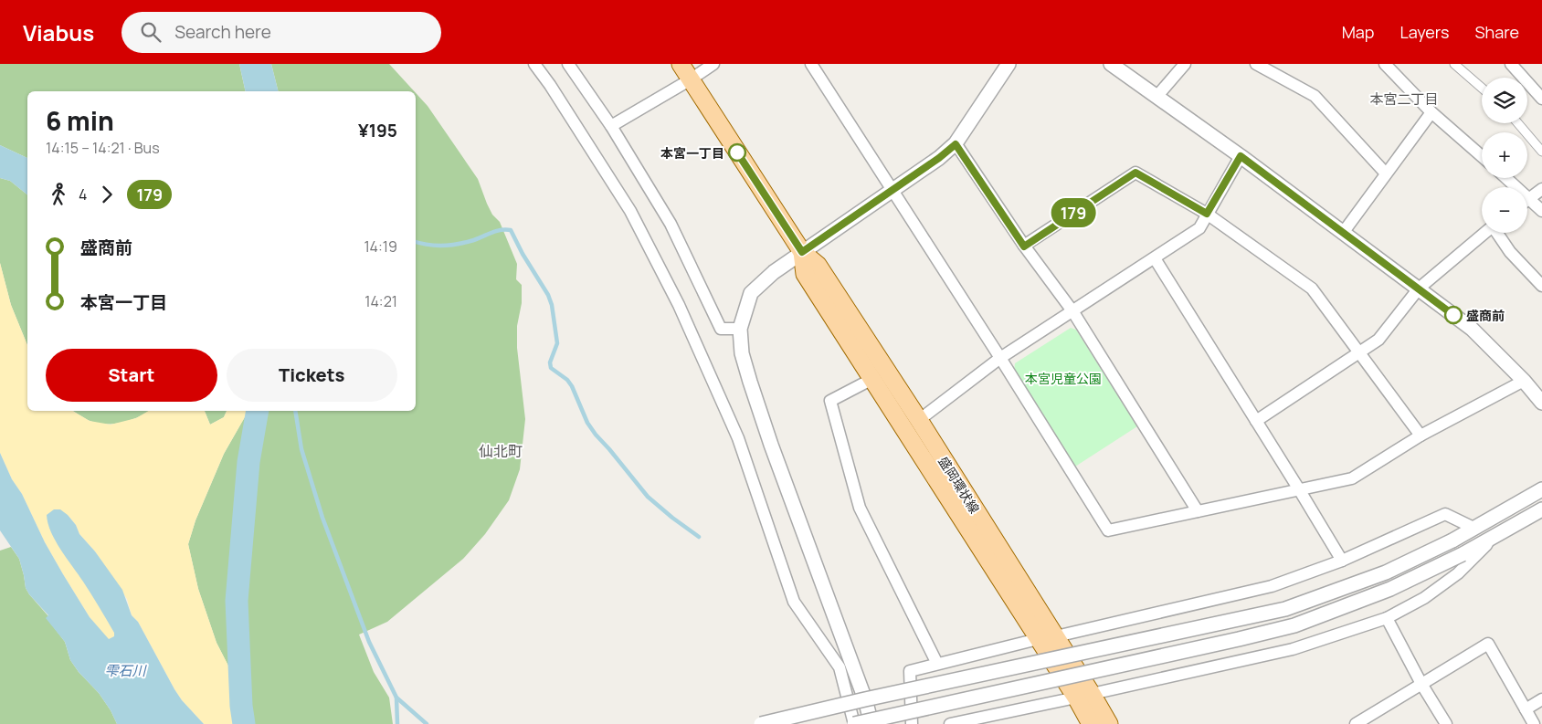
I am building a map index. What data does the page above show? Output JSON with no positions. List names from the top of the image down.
{
  "streets": {
    "main road": ["盛岡環状線"]
  },
  "districts": ["本宮二丁目", "仙北町"],
  "water": ["雫石川"],
  "parks": ["本宮児童公園"],
  "places": ["本宮一丁目", "盛商前"],
  "lines": ["bus line 179"],
  "page": {
    "header": "Viabus",
    "search": "Search here",
    "nav": ["Map", "Layers", "Share"],
    "on_map": "179",
    "map_buttons": ["+", "−"],
    "heading": ["6 min", "14:15 – 14:21 · Bus", "¥195"],
    "legs": ["4", "179"],
    "list": [
      {
        "name": "盛商前",
        "value": "14:19"
      },
      {
        "name": "本宮一丁目",
        "value": "14:21"
      }
    ],
    "buttons": ["Start", "Tickets"]
  }
}
